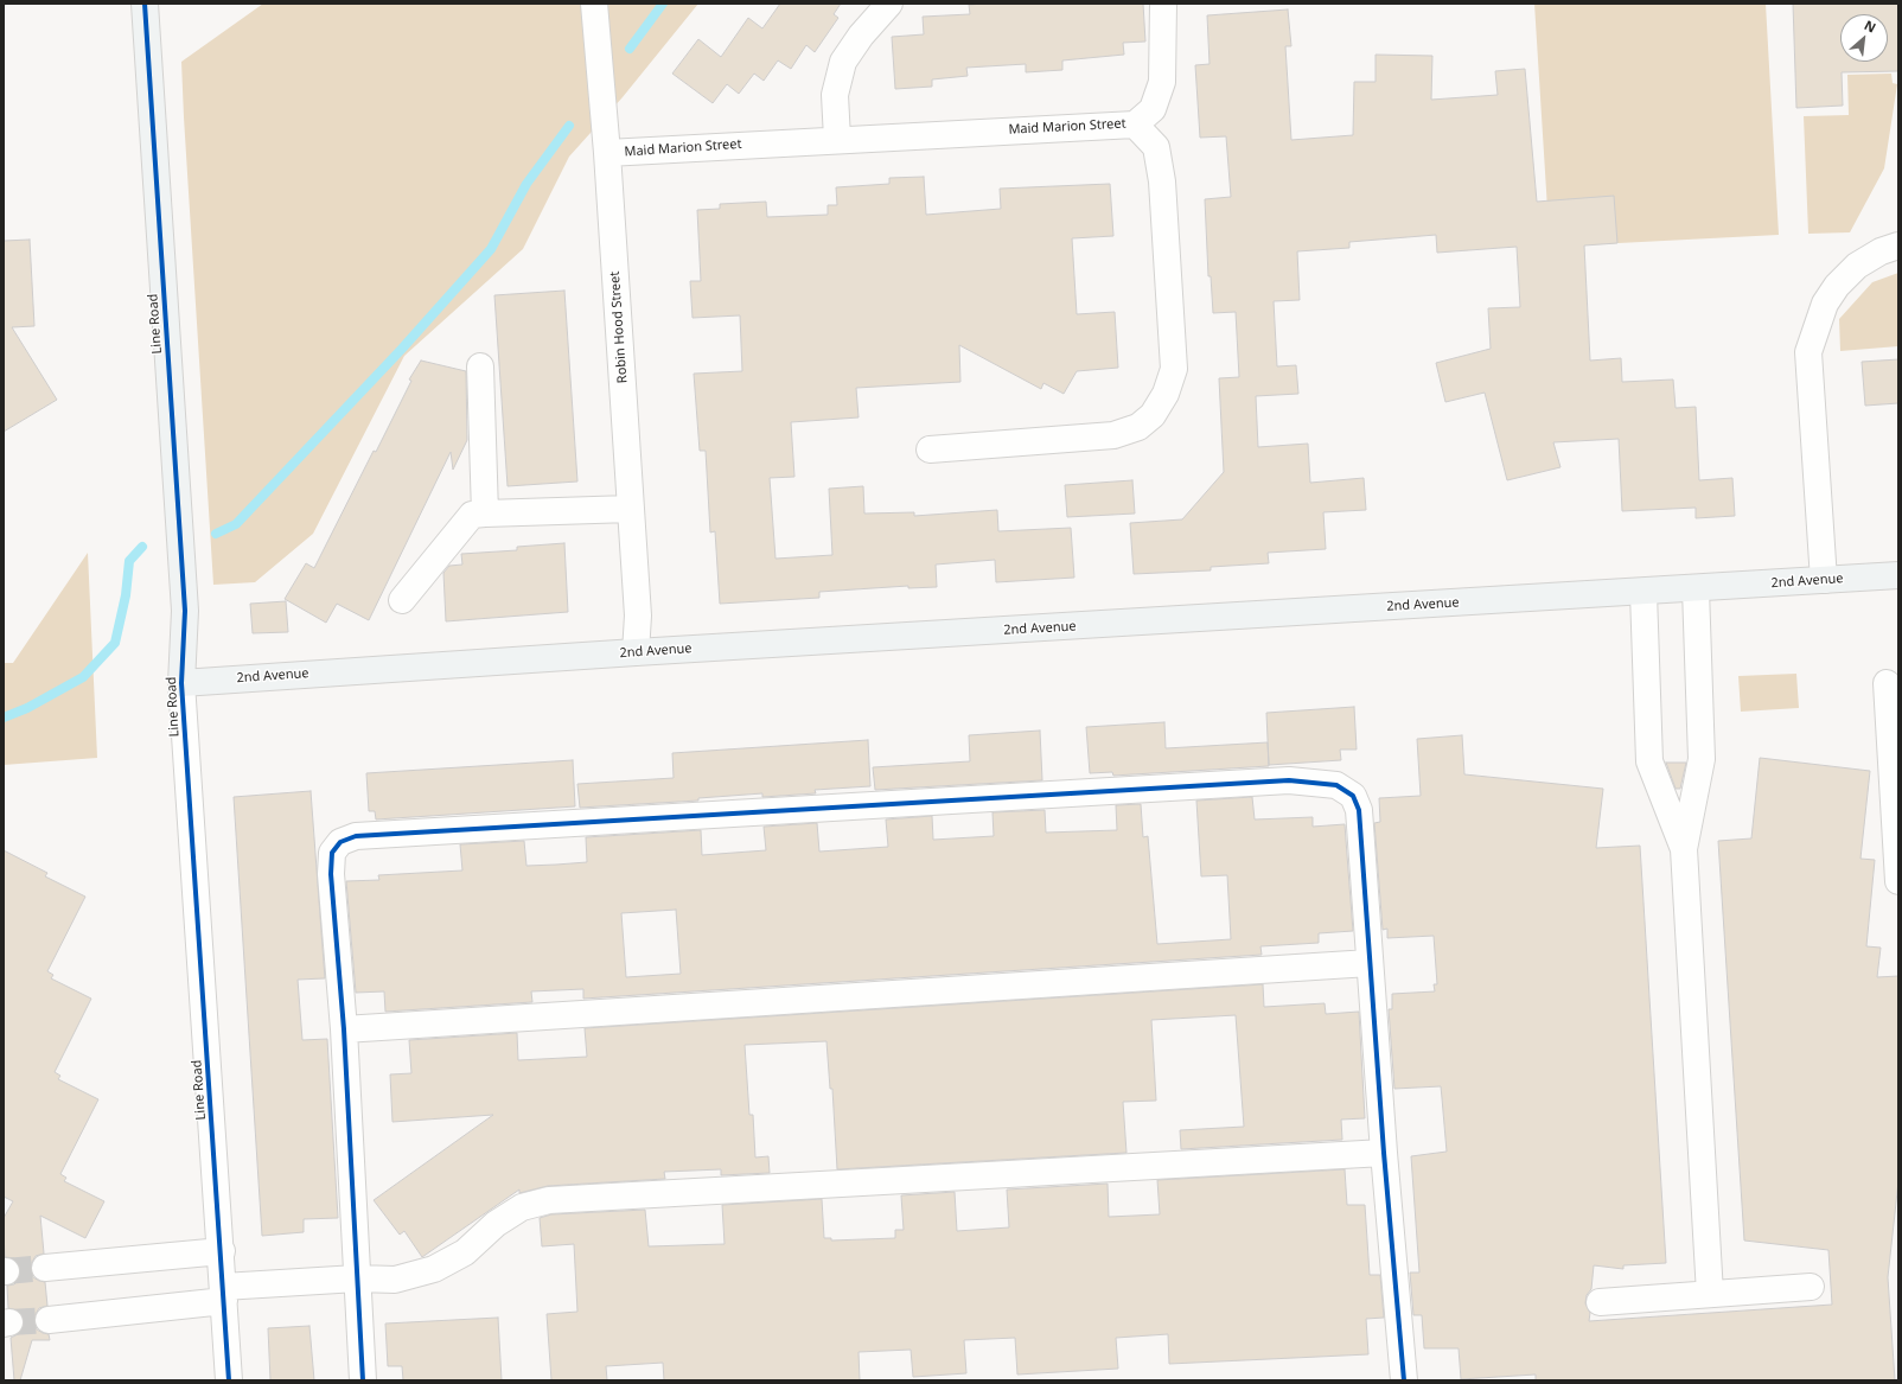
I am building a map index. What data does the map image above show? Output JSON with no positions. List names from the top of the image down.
{
  "streets": {
    "street": [
      "Maid Marion Street",
      "Line Road",
      "Robin Hood Street",
      "2nd Avenue"
    ]
  },
  "crossings": [
    ["Maid Marion Street", "Robin Hood Street"],
    ["Line Road", "2nd Avenue"],
    ["Robin Hood Street", "2nd Avenue"]
  ],
  "north": "top right"
}
